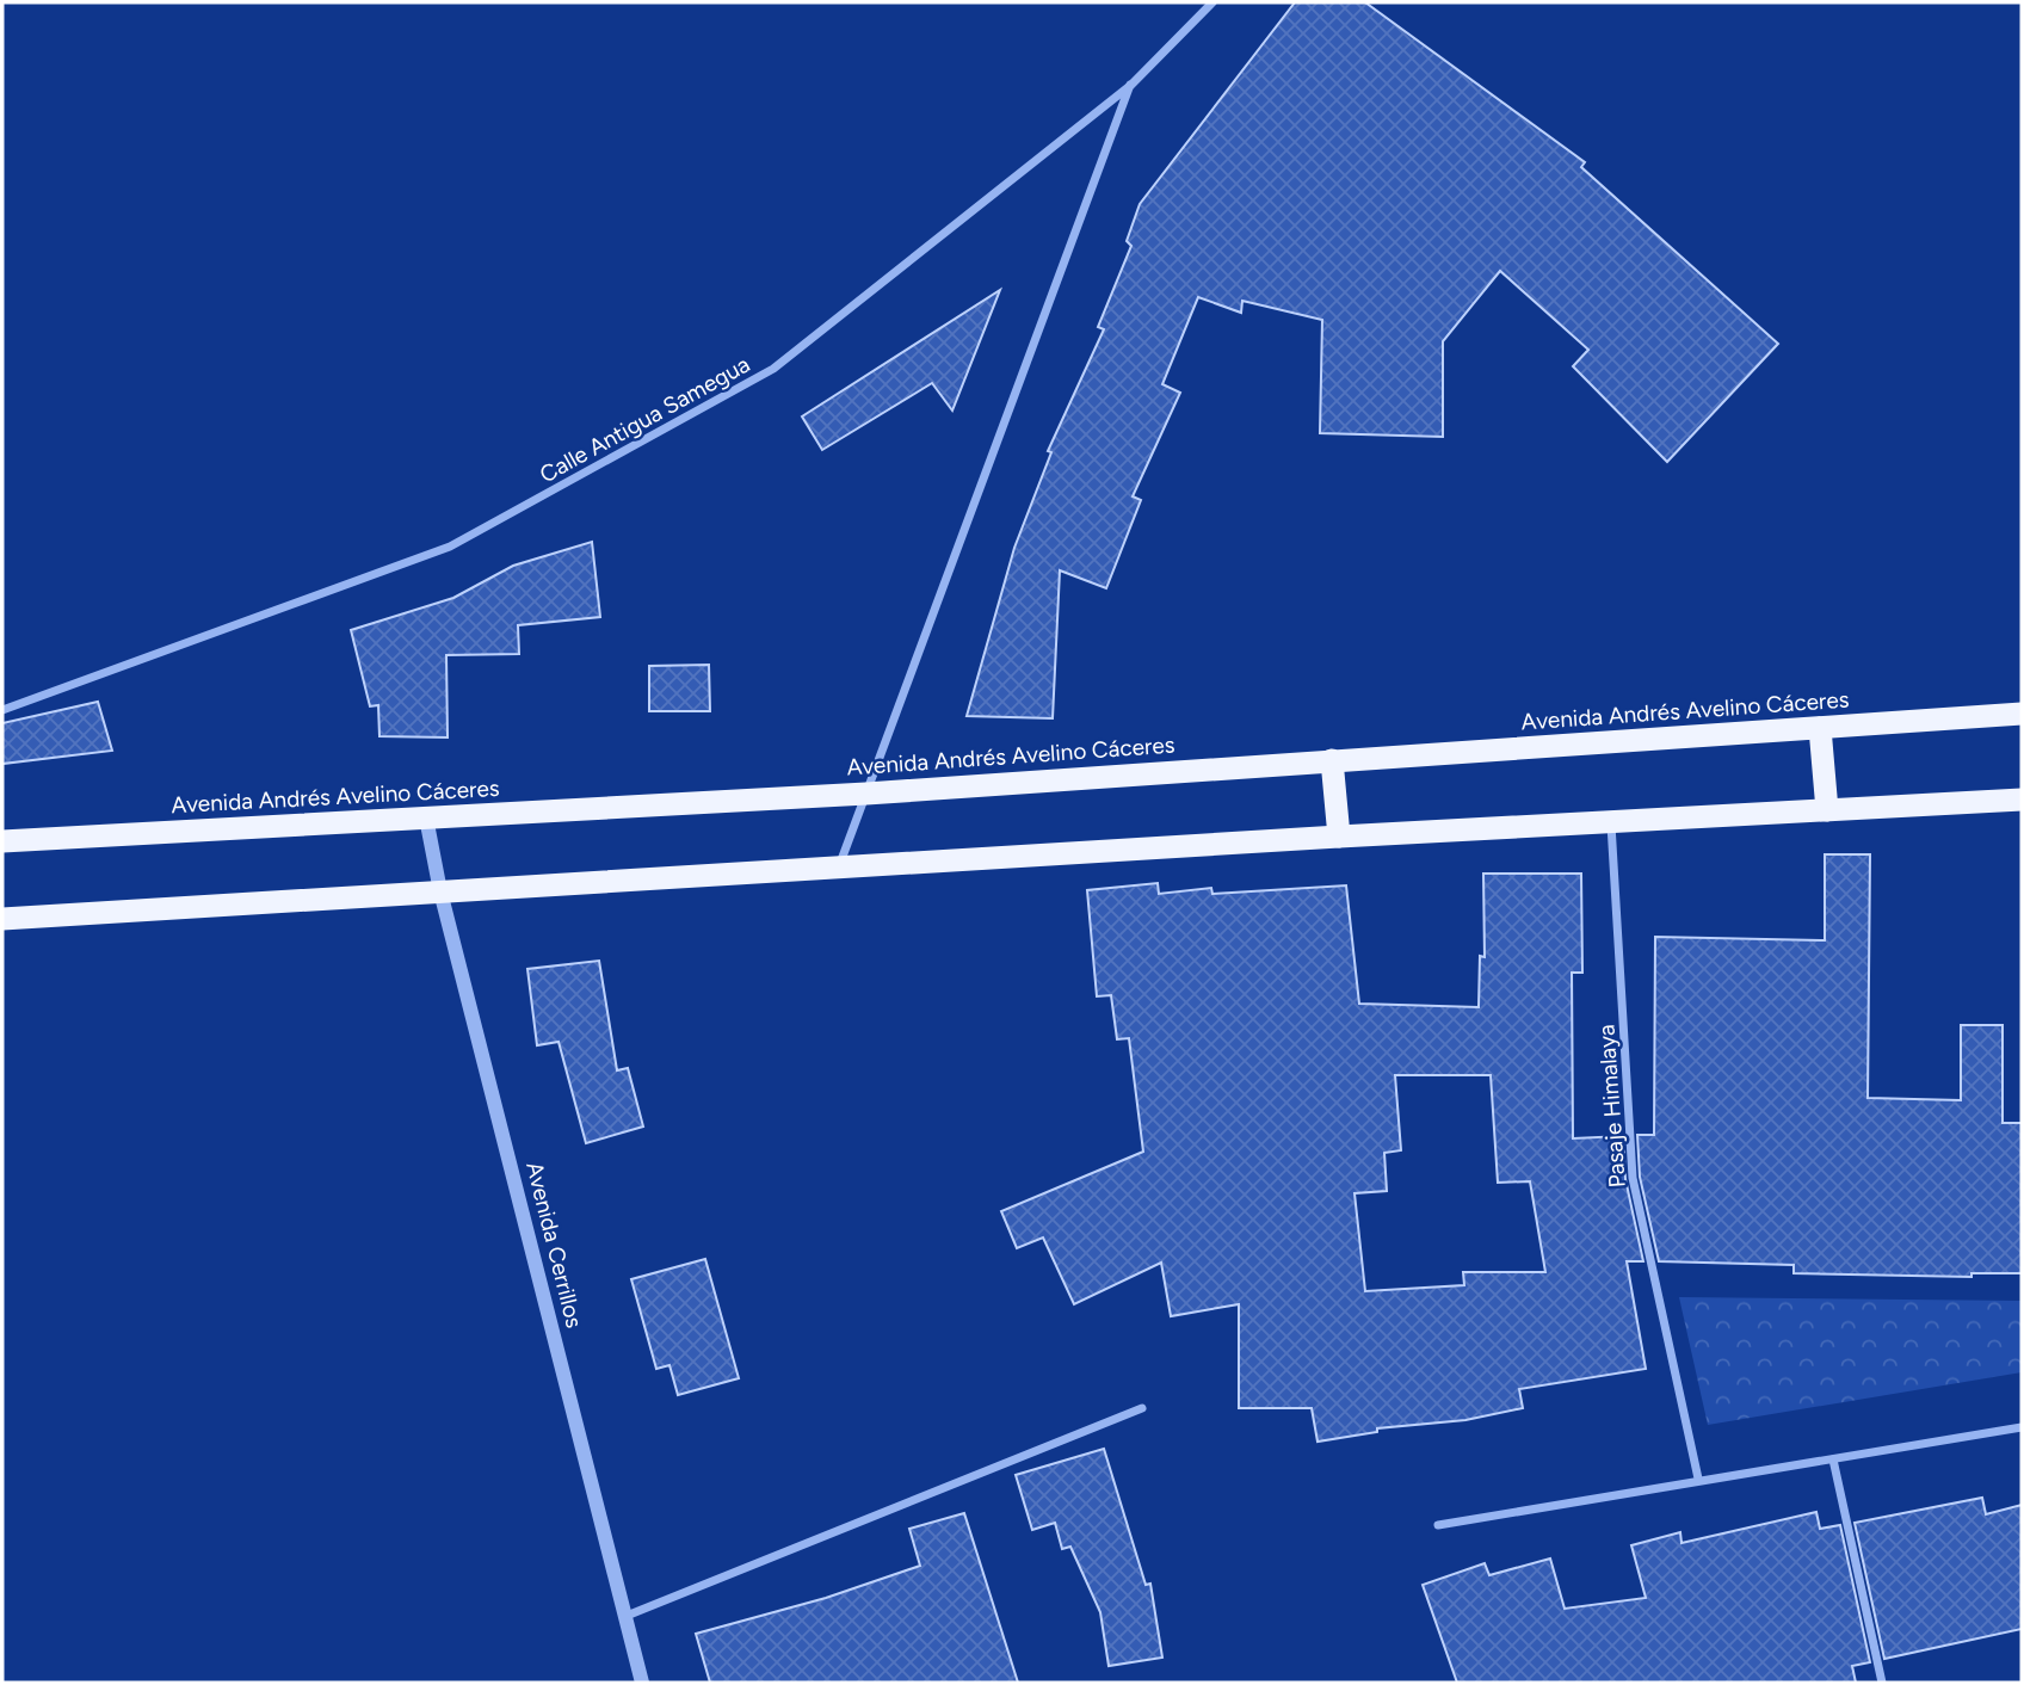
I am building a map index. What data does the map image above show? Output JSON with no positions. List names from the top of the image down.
{
  "streets": {
    "highway": ["Avenida Andrés Avelino Cáceres"],
    "street": ["Calle Antigua Samegua", "Pasaje Himalaya", "Avenida Cerrillos"]
  },
  "crossings": [
    ["Avenida Andrés Avelino Cáceres", "Avenida Cerrillos"]
  ]
}
